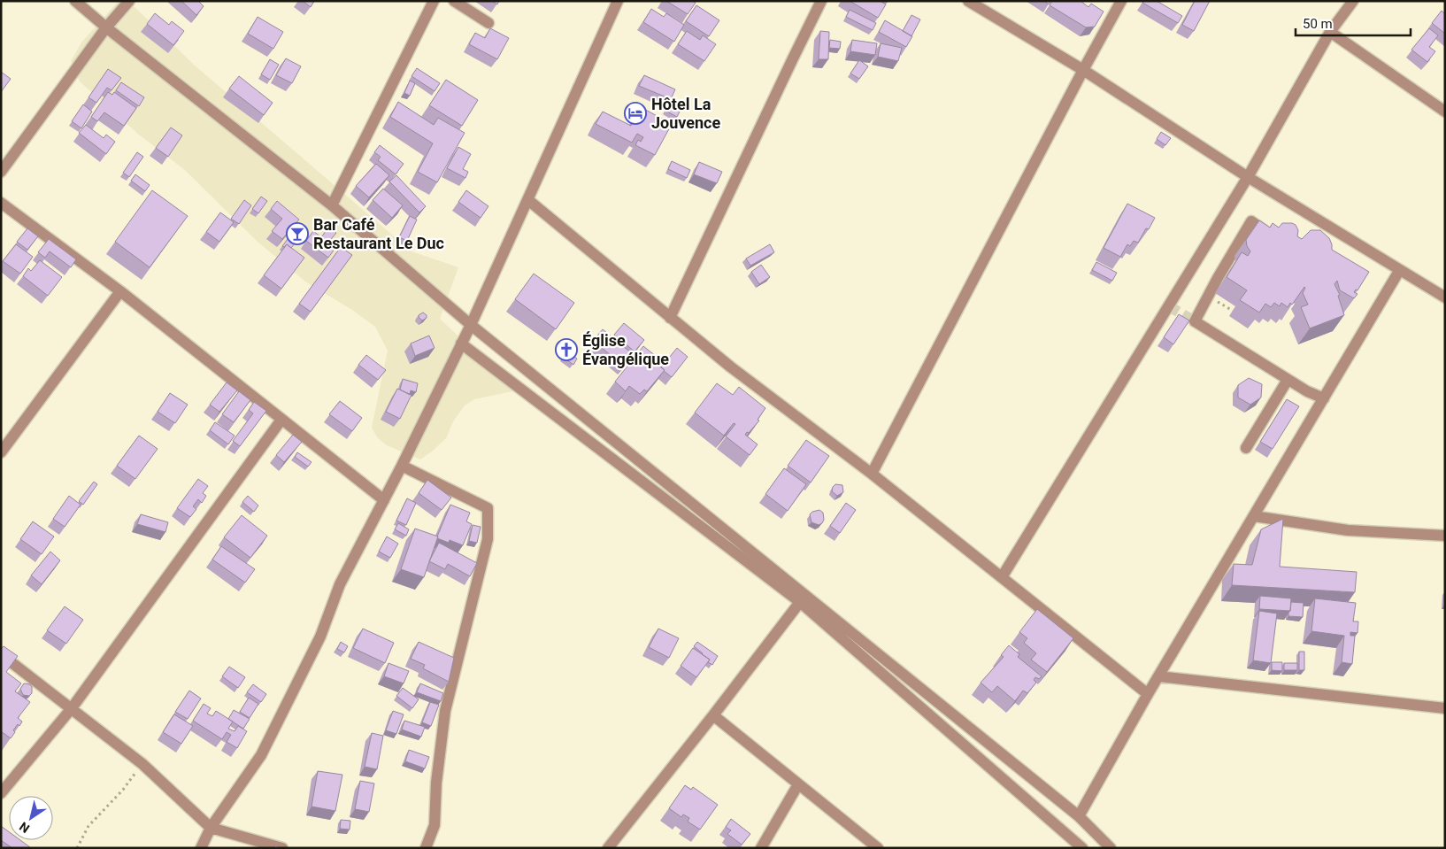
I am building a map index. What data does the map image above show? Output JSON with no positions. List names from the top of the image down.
{
  "places": {
    "hotel": ["Hôtel La Jouvence"],
    "bar": ["Bar Café Restaurant Le Duc"],
    "church": ["Église Évangélique"]
  },
  "scale_bar": "50 m",
  "north": "bottom left"
}
